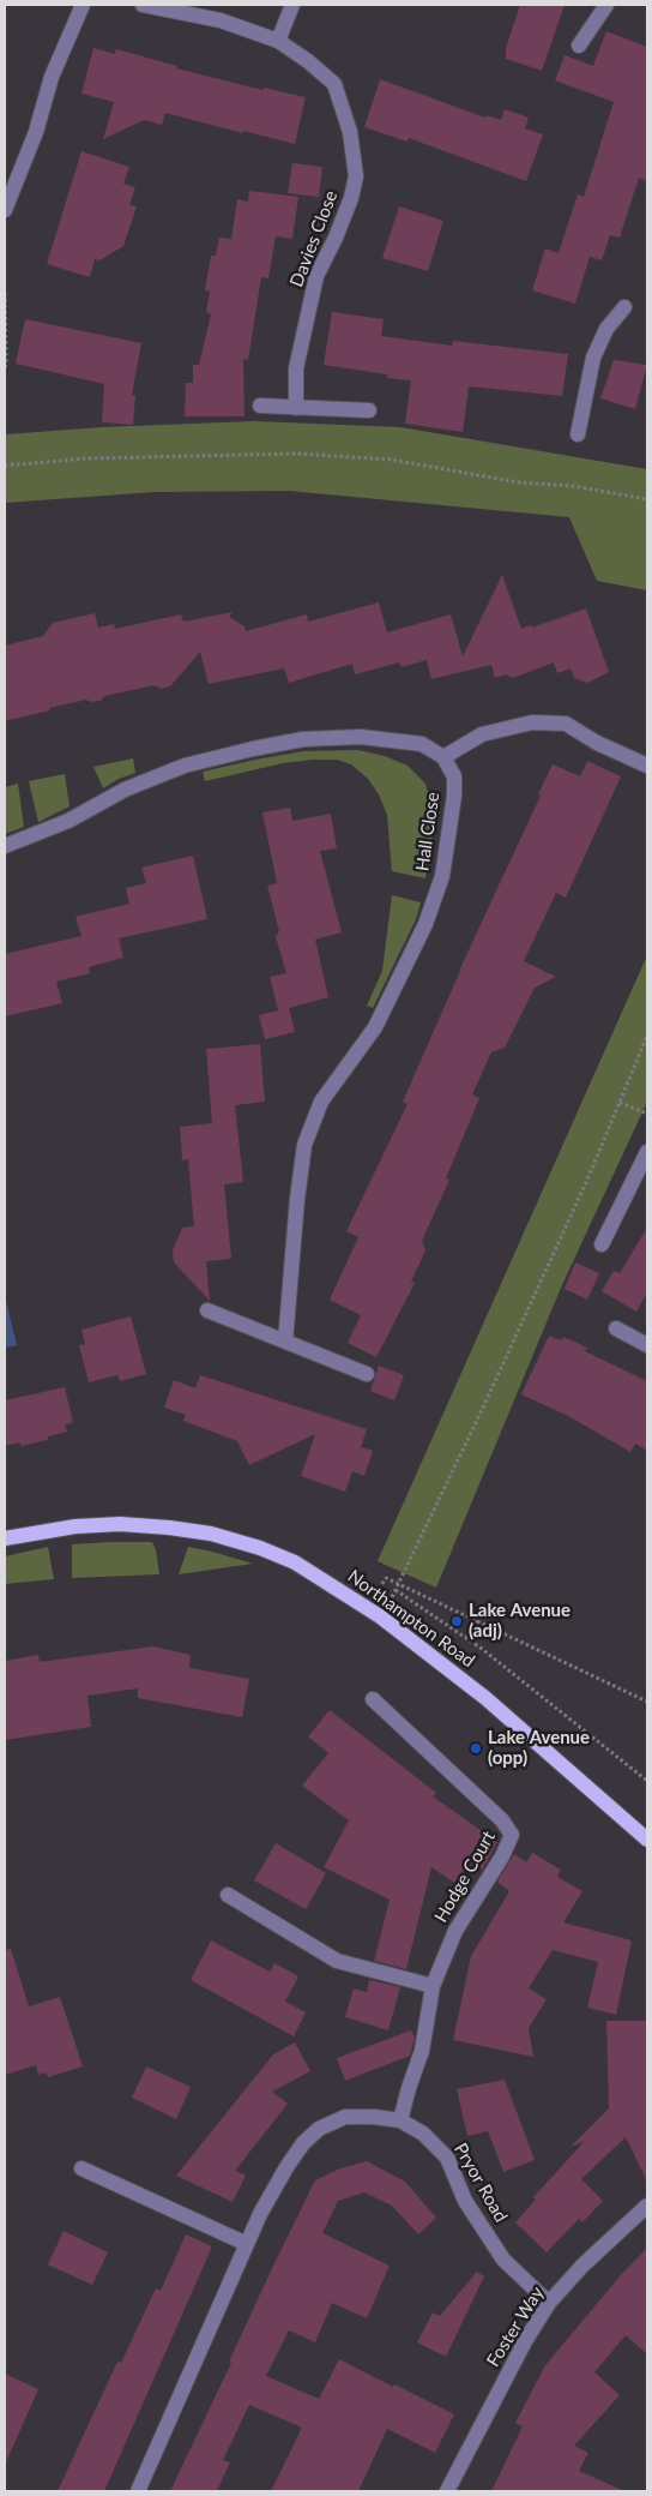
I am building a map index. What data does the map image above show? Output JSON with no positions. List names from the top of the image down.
{
  "streets": {
    "main road": ["Northampton Road"],
    "street": [
      "Davies Close",
      "Hall Close",
      "Hodge Court",
      "Pryor Road",
      "Foster Way"
    ]
  },
  "crossings": [
    ["Hodge Court", "Pryor Road"],
    ["Pryor Road", "Foster Way"]
  ],
  "places": ["Lake Avenue (adj)", "Lake Avenue (opp)"]
}
